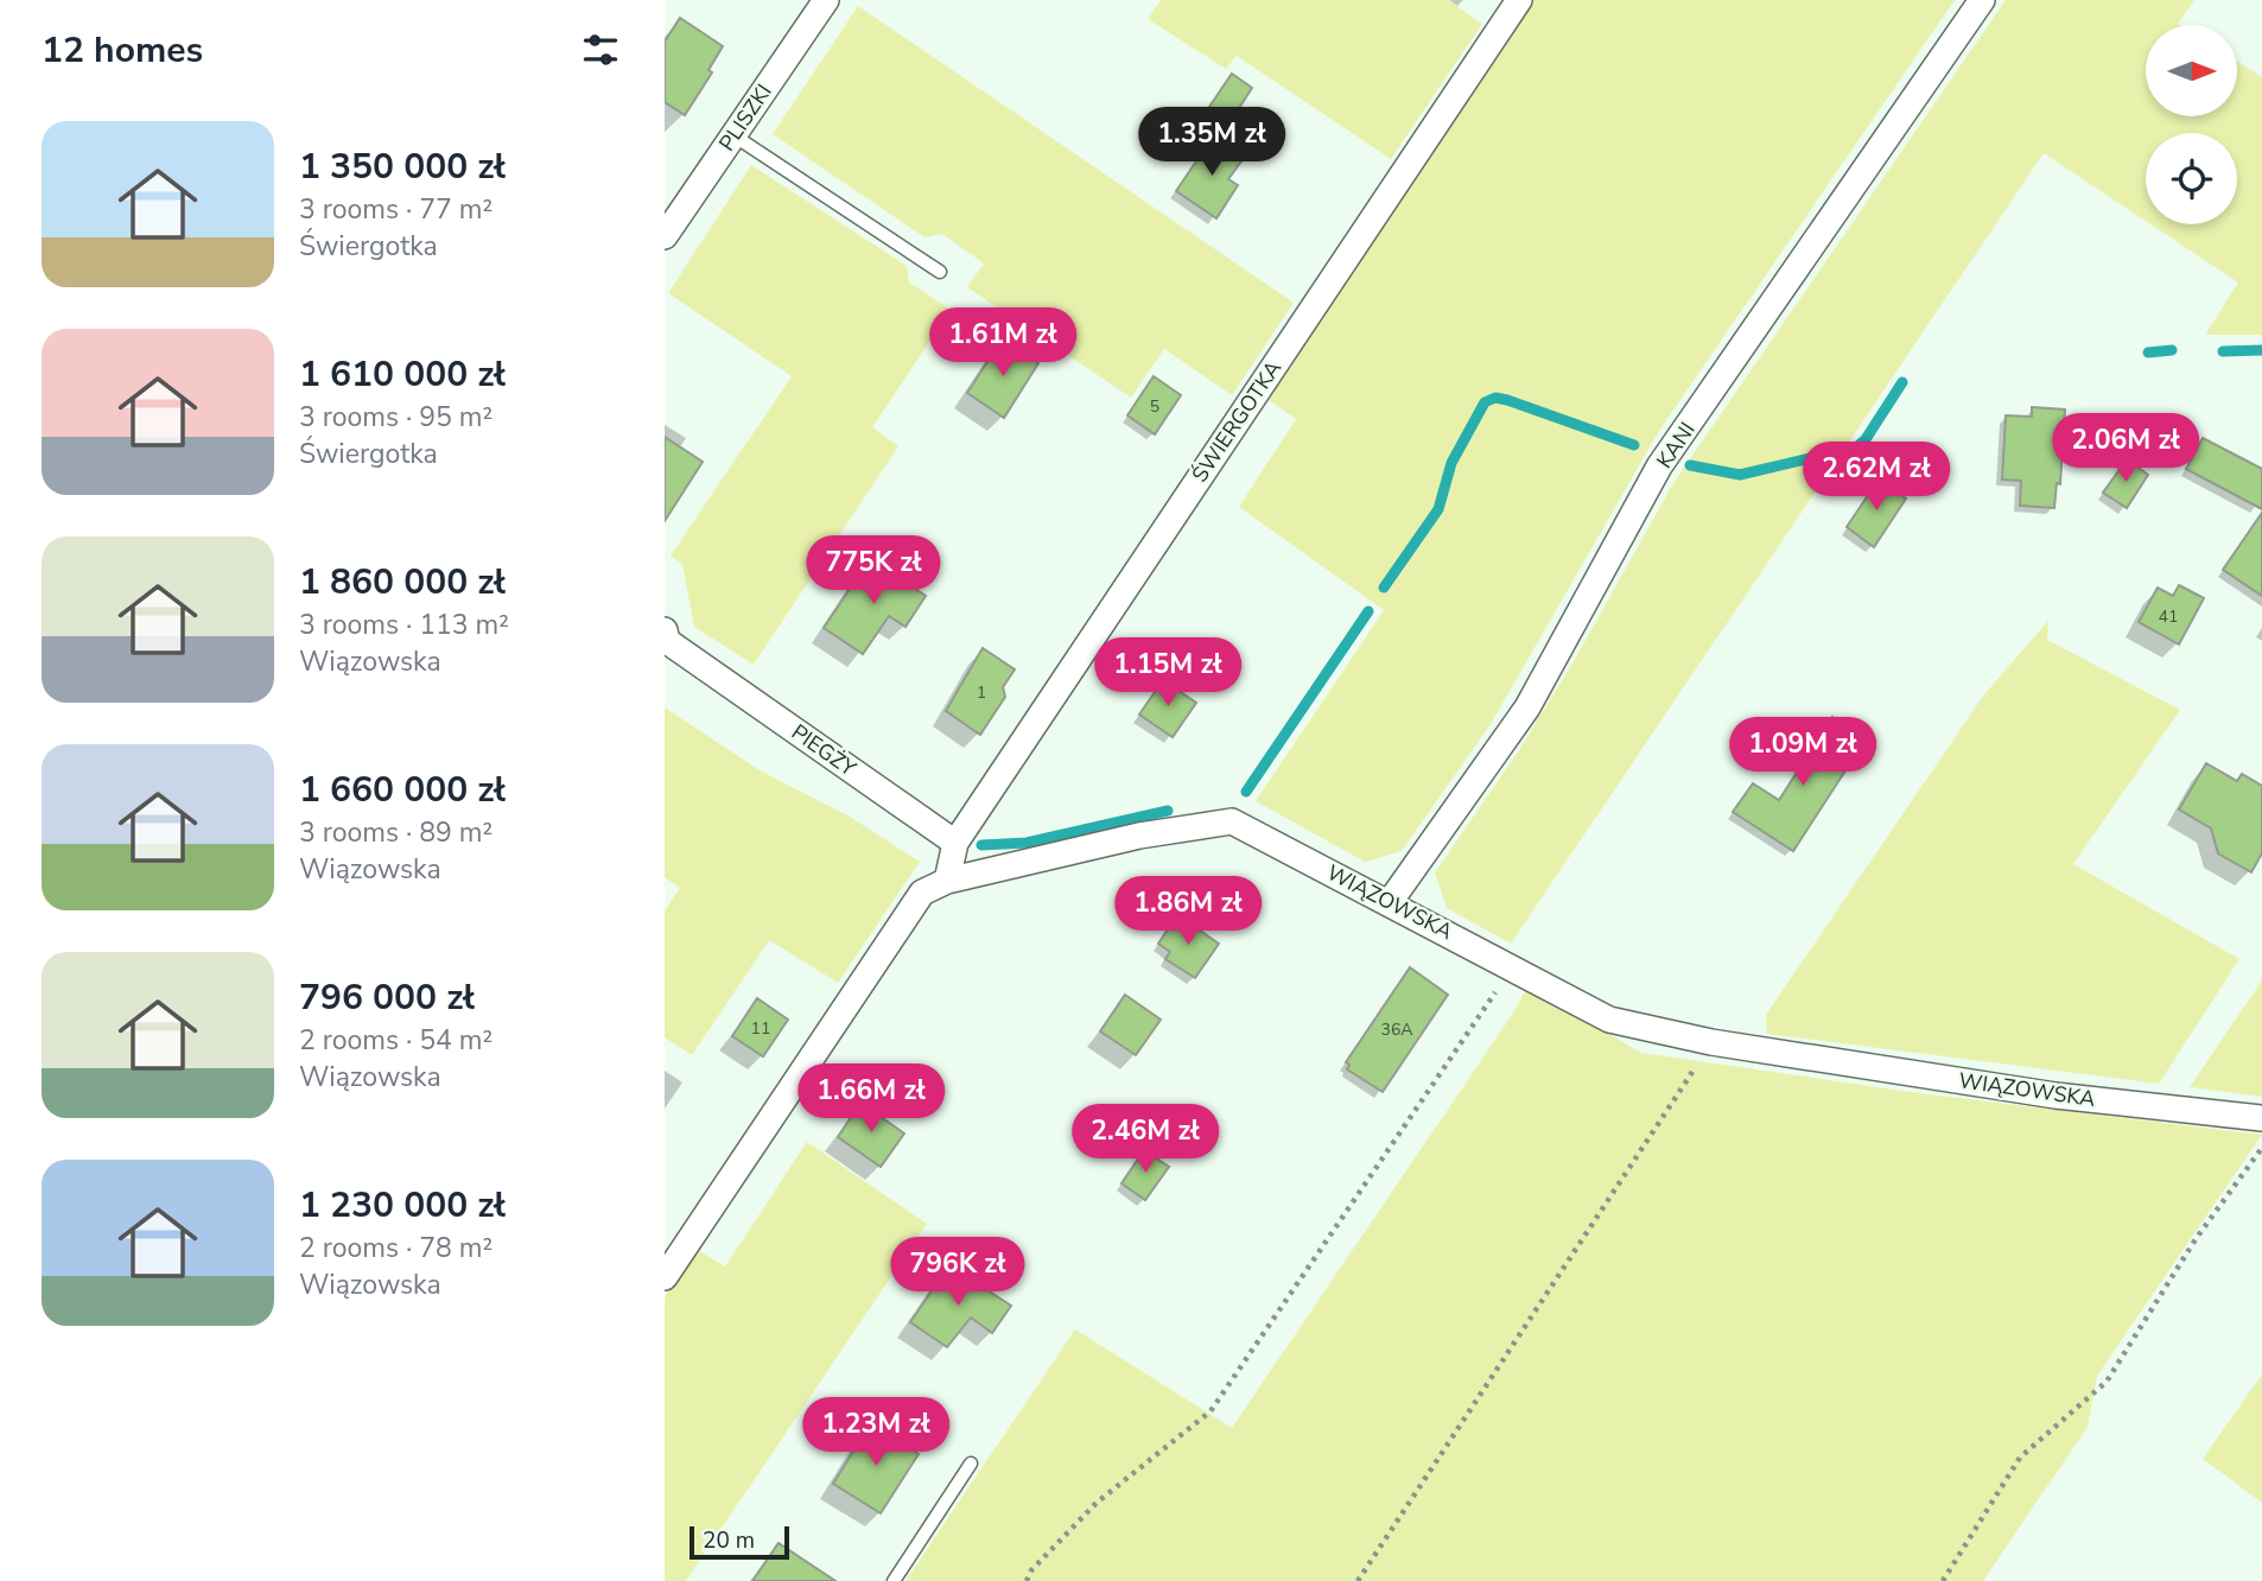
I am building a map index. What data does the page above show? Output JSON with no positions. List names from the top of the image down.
{
  "streets": {
    "street": [
      "PLISZKI",
      "ŚWIERGOTKA",
      "KANI",
      "PIEGŻY",
      "WIĄZOWSKA"
    ]
  },
  "crossings": [
    ["ŚWIERGOTKA", "PIEGŻY"],
    ["KANI", "WIĄZOWSKA"]
  ],
  "house_numbers": [
    "5",
    "41",
    "1",
    "11",
    "36A"
  ],
  "scale_bar": "20 m",
  "north": "right",
  "page": {
    "heading": "12 homes",
    "list": [
      {
        "name": "1 350 000 zł",
        "note": "3 rooms · 77 m² · Świergotka"
      },
      {
        "name": "1 610 000 zł",
        "note": "3 rooms · 95 m² · Świergotka"
      },
      {
        "name": "1 860 000 zł",
        "note": "3 rooms · 113 m² · Wiązowska"
      },
      {
        "name": "1 660 000 zł",
        "note": "3 rooms · 89 m² · Wiązowska"
      },
      {
        "name": "796 000 zł",
        "note": "2 rooms · 54 m² · Wiązowska"
      },
      {
        "name": "1 230 000 zł",
        "note": "2 rooms · 78 m² · Wiązowska"
      }
    ],
    "price": [
      "1.35M zł",
      "1.61M zł",
      "2.06M zł",
      "2.62M zł",
      "775K zł",
      "1.15M zł",
      "1.09M zł",
      "1.86M zł",
      "1.66M zł",
      "2.46M zł",
      "796K zł",
      "1.23M zł"
    ],
    "scale": "20 m"
  }
}
